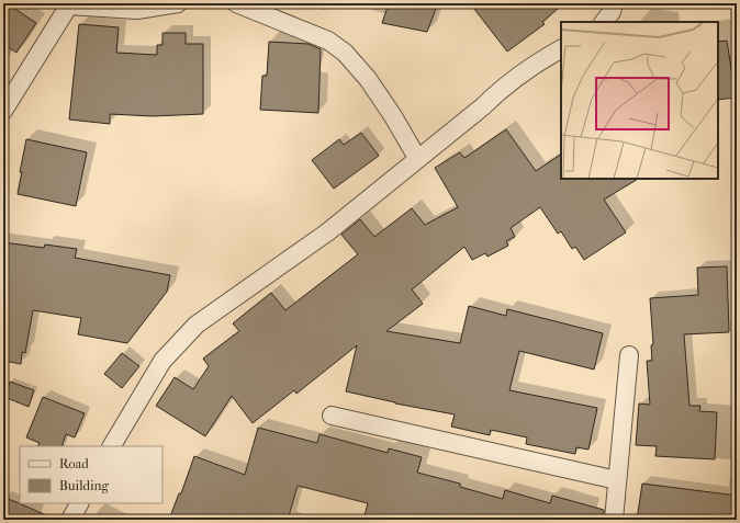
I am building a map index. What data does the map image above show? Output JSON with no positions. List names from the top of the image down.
{
  "legend": ["Road", "Building"]
}
